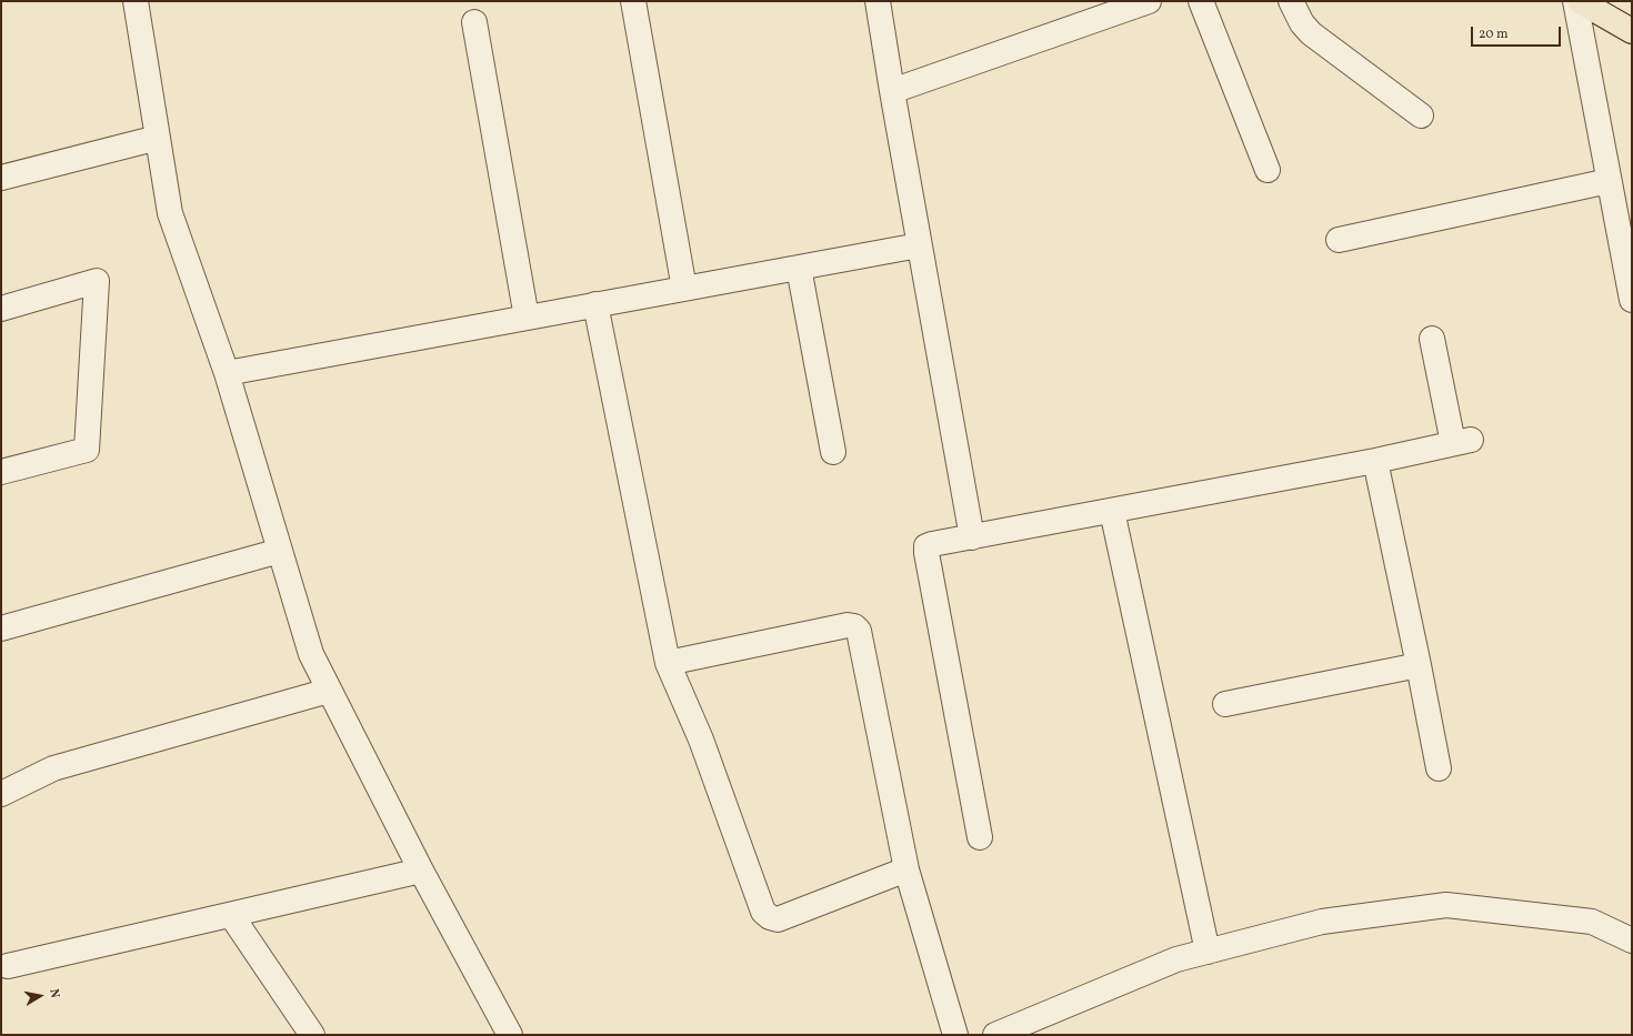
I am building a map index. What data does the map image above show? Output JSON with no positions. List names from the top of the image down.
{
  "scale_bar": "20 m",
  "north": "right"
}
